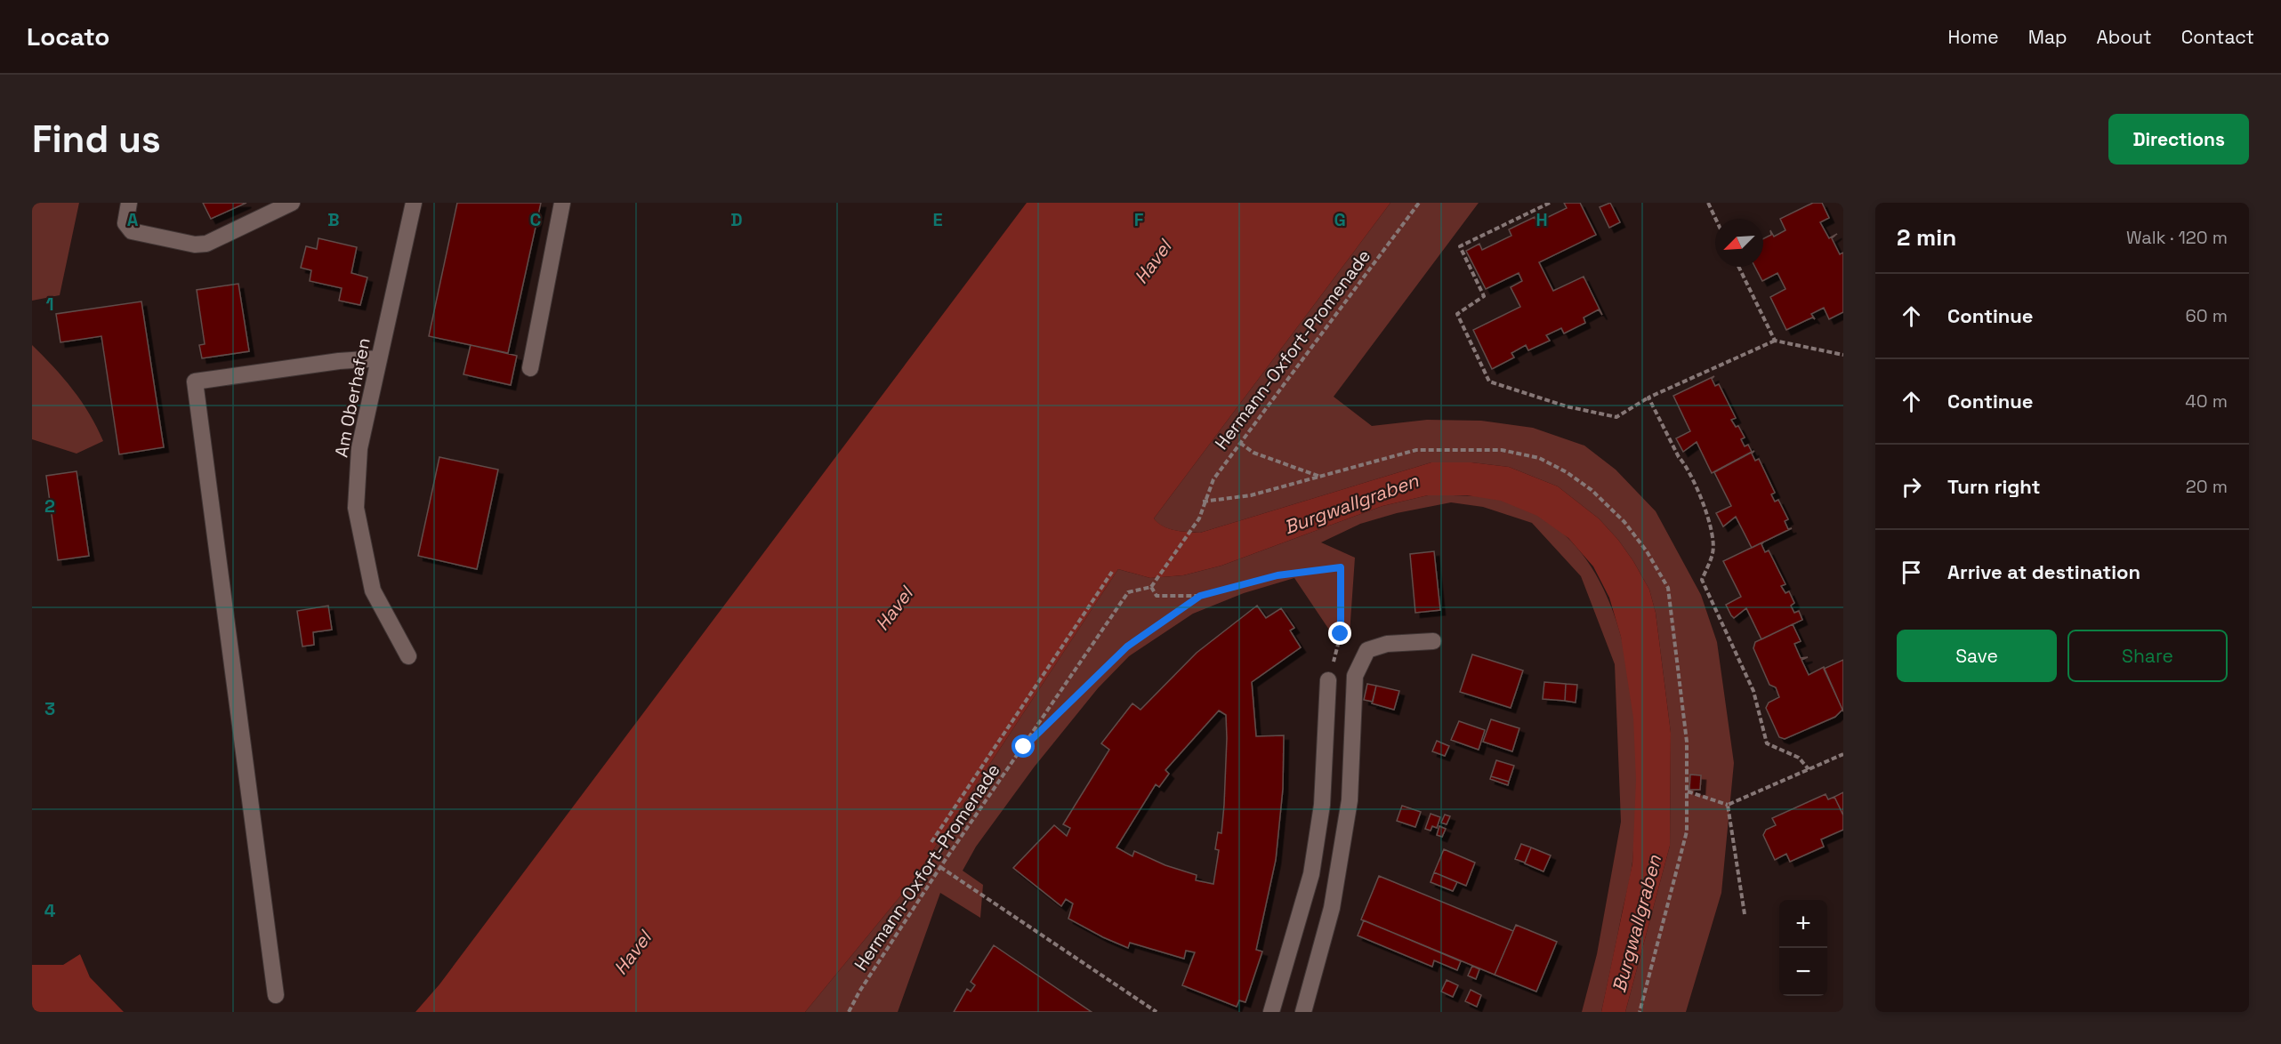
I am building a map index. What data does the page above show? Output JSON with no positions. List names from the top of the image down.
{
  "streets": {
    "street": ["Am Oberhafen"],
    "path": ["Hermann-Oxfort-Promenade"]
  },
  "water": ["Havel", "Burgwallgraben"],
  "north": "bottom left",
  "page": {
    "header": "Locato",
    "nav": [
      "Home",
      "Map",
      "About",
      "Contact"
    ],
    "buttons": [
      "Directions",
      ["Save", "Share"]
    ],
    "title": "Find us",
    "heading": ["2 min", "Walk · 120 m"],
    "list": [
      ["Continue", "60 m"],
      ["Continue", "40 m"],
      ["Turn right", "20 m"],
      "Arrive at destination"
    ],
    "map_buttons": ["+", "−"]
  },
  "grid": {
    "columns": [
      "A",
      "B",
      "C",
      "D",
      "E",
      "F",
      "G",
      "H"
    ],
    "rows": [
      "1",
      "2",
      "3",
      "4"
    ]
  }
}
